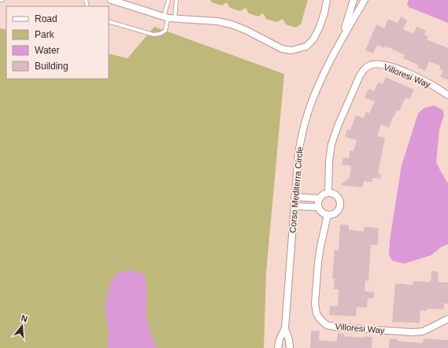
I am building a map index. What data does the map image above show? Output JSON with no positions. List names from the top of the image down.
{
  "streets": {
    "street": ["Villoresi Way", "Corso Mediterra Circle"]
  },
  "legend": [
    "Road",
    "Park",
    "Water",
    "Building"
  ],
  "north": "top"
}
